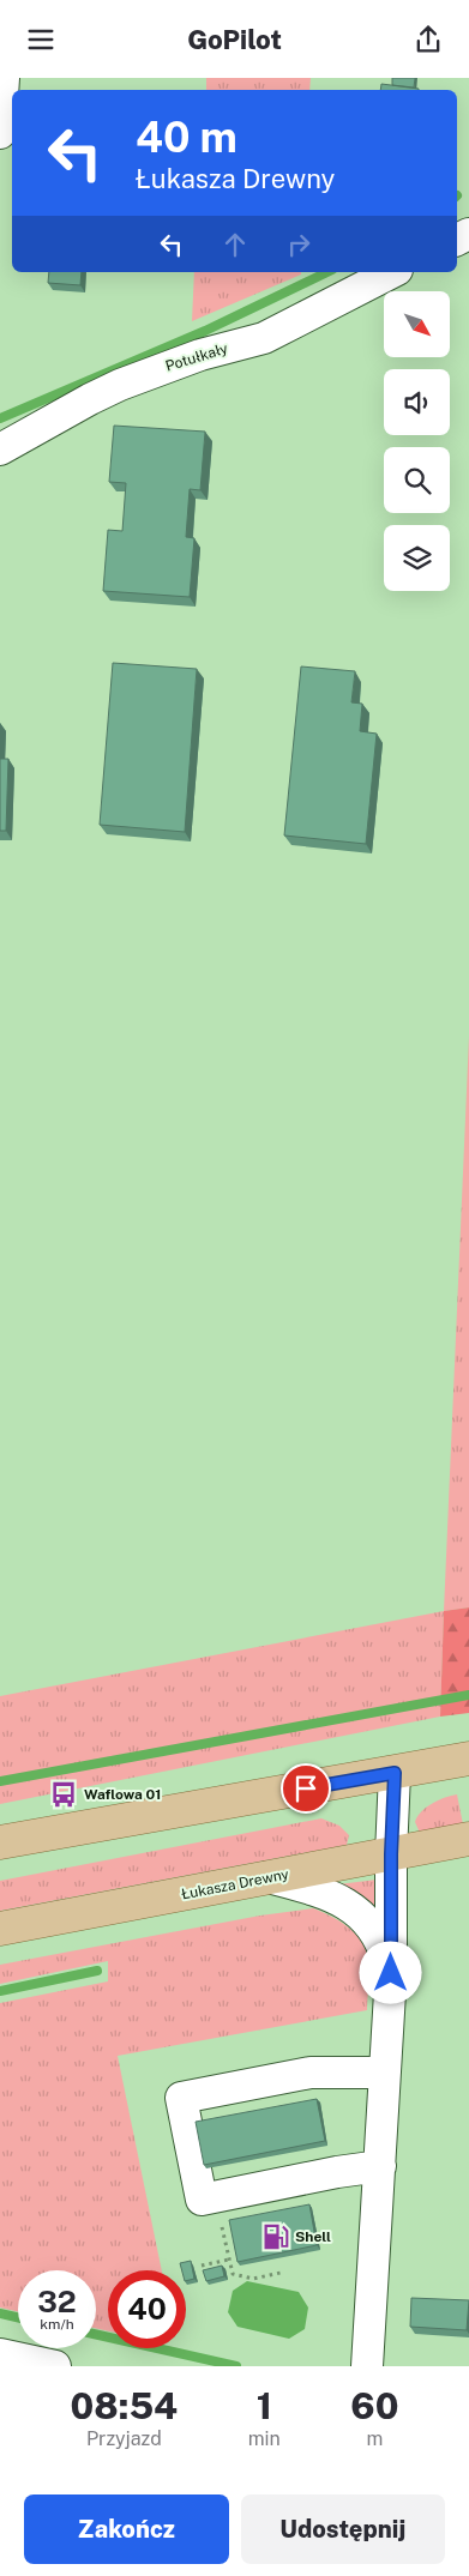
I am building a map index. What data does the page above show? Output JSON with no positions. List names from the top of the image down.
{
  "streets": {
    "main road": ["Łukasza Drewny"],
    "street": ["Potułkały"]
  },
  "places": {
    "bus stop": ["Waflowa 01"],
    "fuel station": ["Shell"]
  },
  "north": "bottom right",
  "page": {
    "header": "GoPilot",
    "turn": ["40 m", "Łukasza Drewny"],
    "speed": "32 km/h",
    "limit": "40",
    "eta": [
      "08:54",
      "Przyjazd",
      "1",
      "min",
      "60",
      "m"
    ],
    "buttons": ["Zakończ", "Udostępnij"]
  }
}
